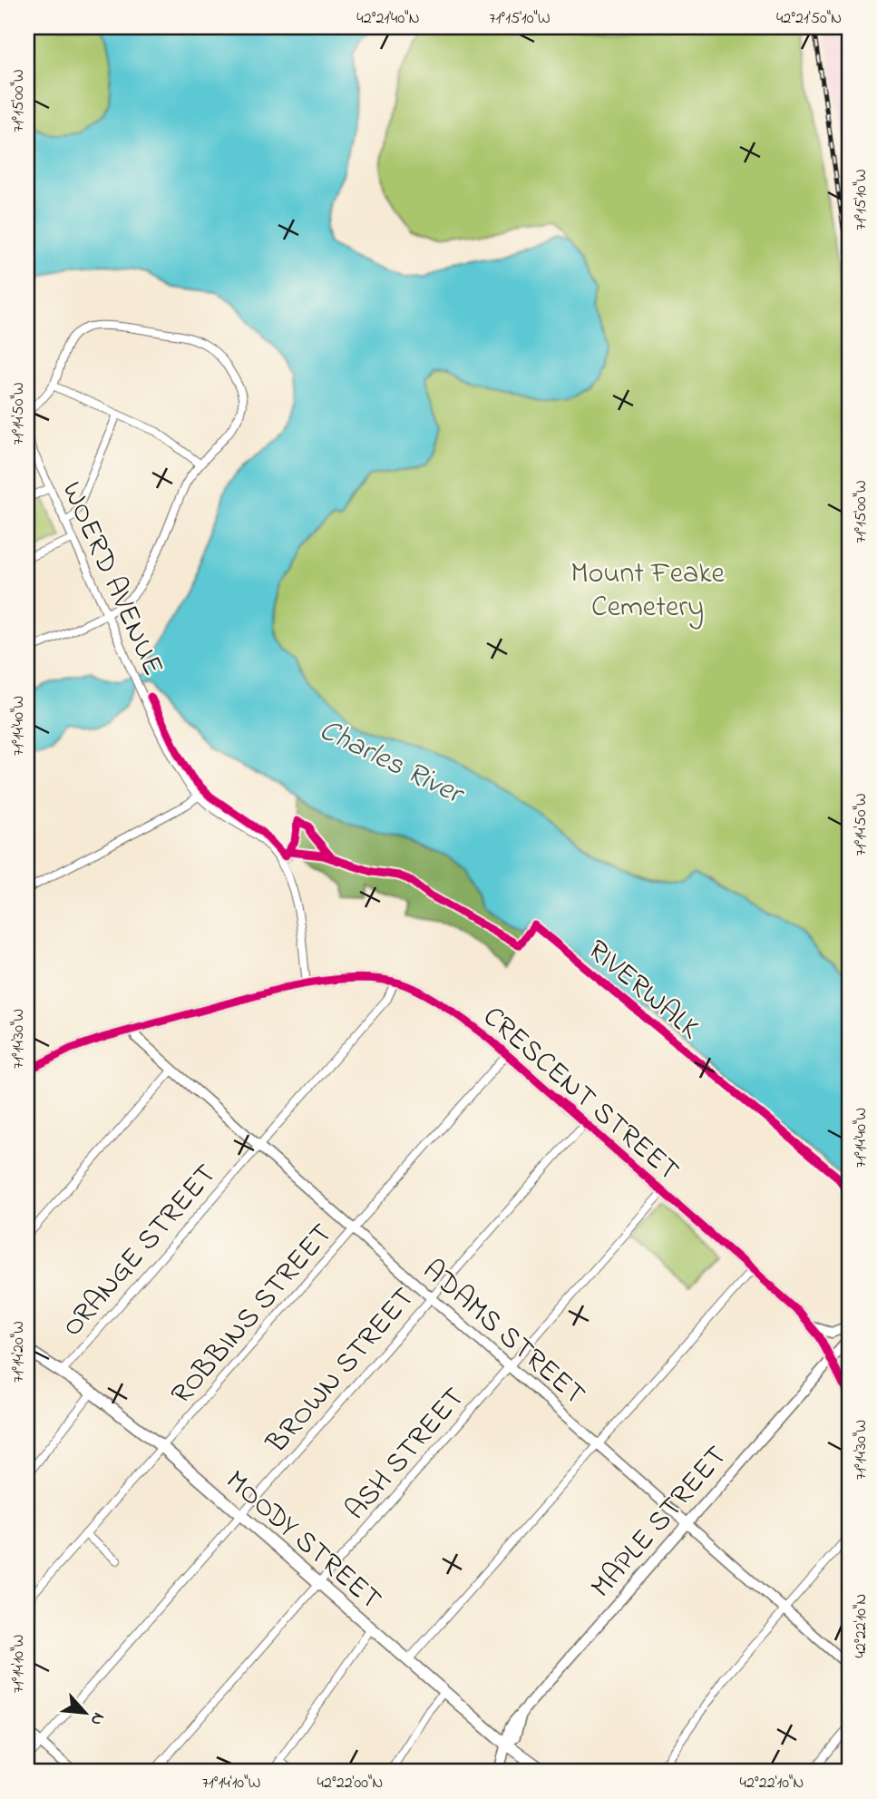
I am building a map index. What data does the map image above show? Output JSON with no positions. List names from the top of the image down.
{
  "streets": {
    "main road": ["MOODY STREET"],
    "street": [
      "WOERD AVENUE",
      "CRESCENT STREET",
      "ORANGE STREET",
      "ROBBINS STREET",
      "ADAMS STREET",
      "BROWN STREET",
      "ASH STREET",
      "MAPLE STREET"
    ],
    "cycle path": ["RIVERWALK"]
  },
  "crossings": [
    ["WOERD AVENUE", "CRESCENT STREET"],
    ["CRESCENT STREET", "ORANGE STREET"],
    ["CRESCENT STREET", "ROBBINS STREET"],
    ["CRESCENT STREET", "ADAMS STREET"],
    ["CRESCENT STREET", "BROWN STREET"],
    ["CRESCENT STREET", "ASH STREET"],
    ["CRESCENT STREET", "MAPLE STREET"],
    ["ORANGE STREET", "ADAMS STREET"],
    ["ORANGE STREET", "MOODY STREET"],
    ["ROBBINS STREET", "ADAMS STREET"],
    ["ROBBINS STREET", "MOODY STREET"],
    ["ADAMS STREET", "BROWN STREET"],
    ["ADAMS STREET", "ASH STREET"],
    ["ADAMS STREET", "MAPLE STREET"],
    ["BROWN STREET", "MOODY STREET"],
    ["ASH STREET", "MOODY STREET"],
    ["MAPLE STREET", "MOODY STREET"]
  ],
  "water": ["Charles River"],
  "parks": ["Mount Feake Cemetery"],
  "north": "bottom right",
  "coordinates": [
    "42°21'40\"N",
    "71°15'10\"W",
    "42°21'50\"N",
    "71°15'00\"W",
    "71°14'50\"W",
    "71°14'40\"W",
    "71°14'30\"W",
    "71°14'20\"W",
    "42°22'10\"N",
    "71°14'10\"W",
    "42°22'00\"N"
  ]
}
